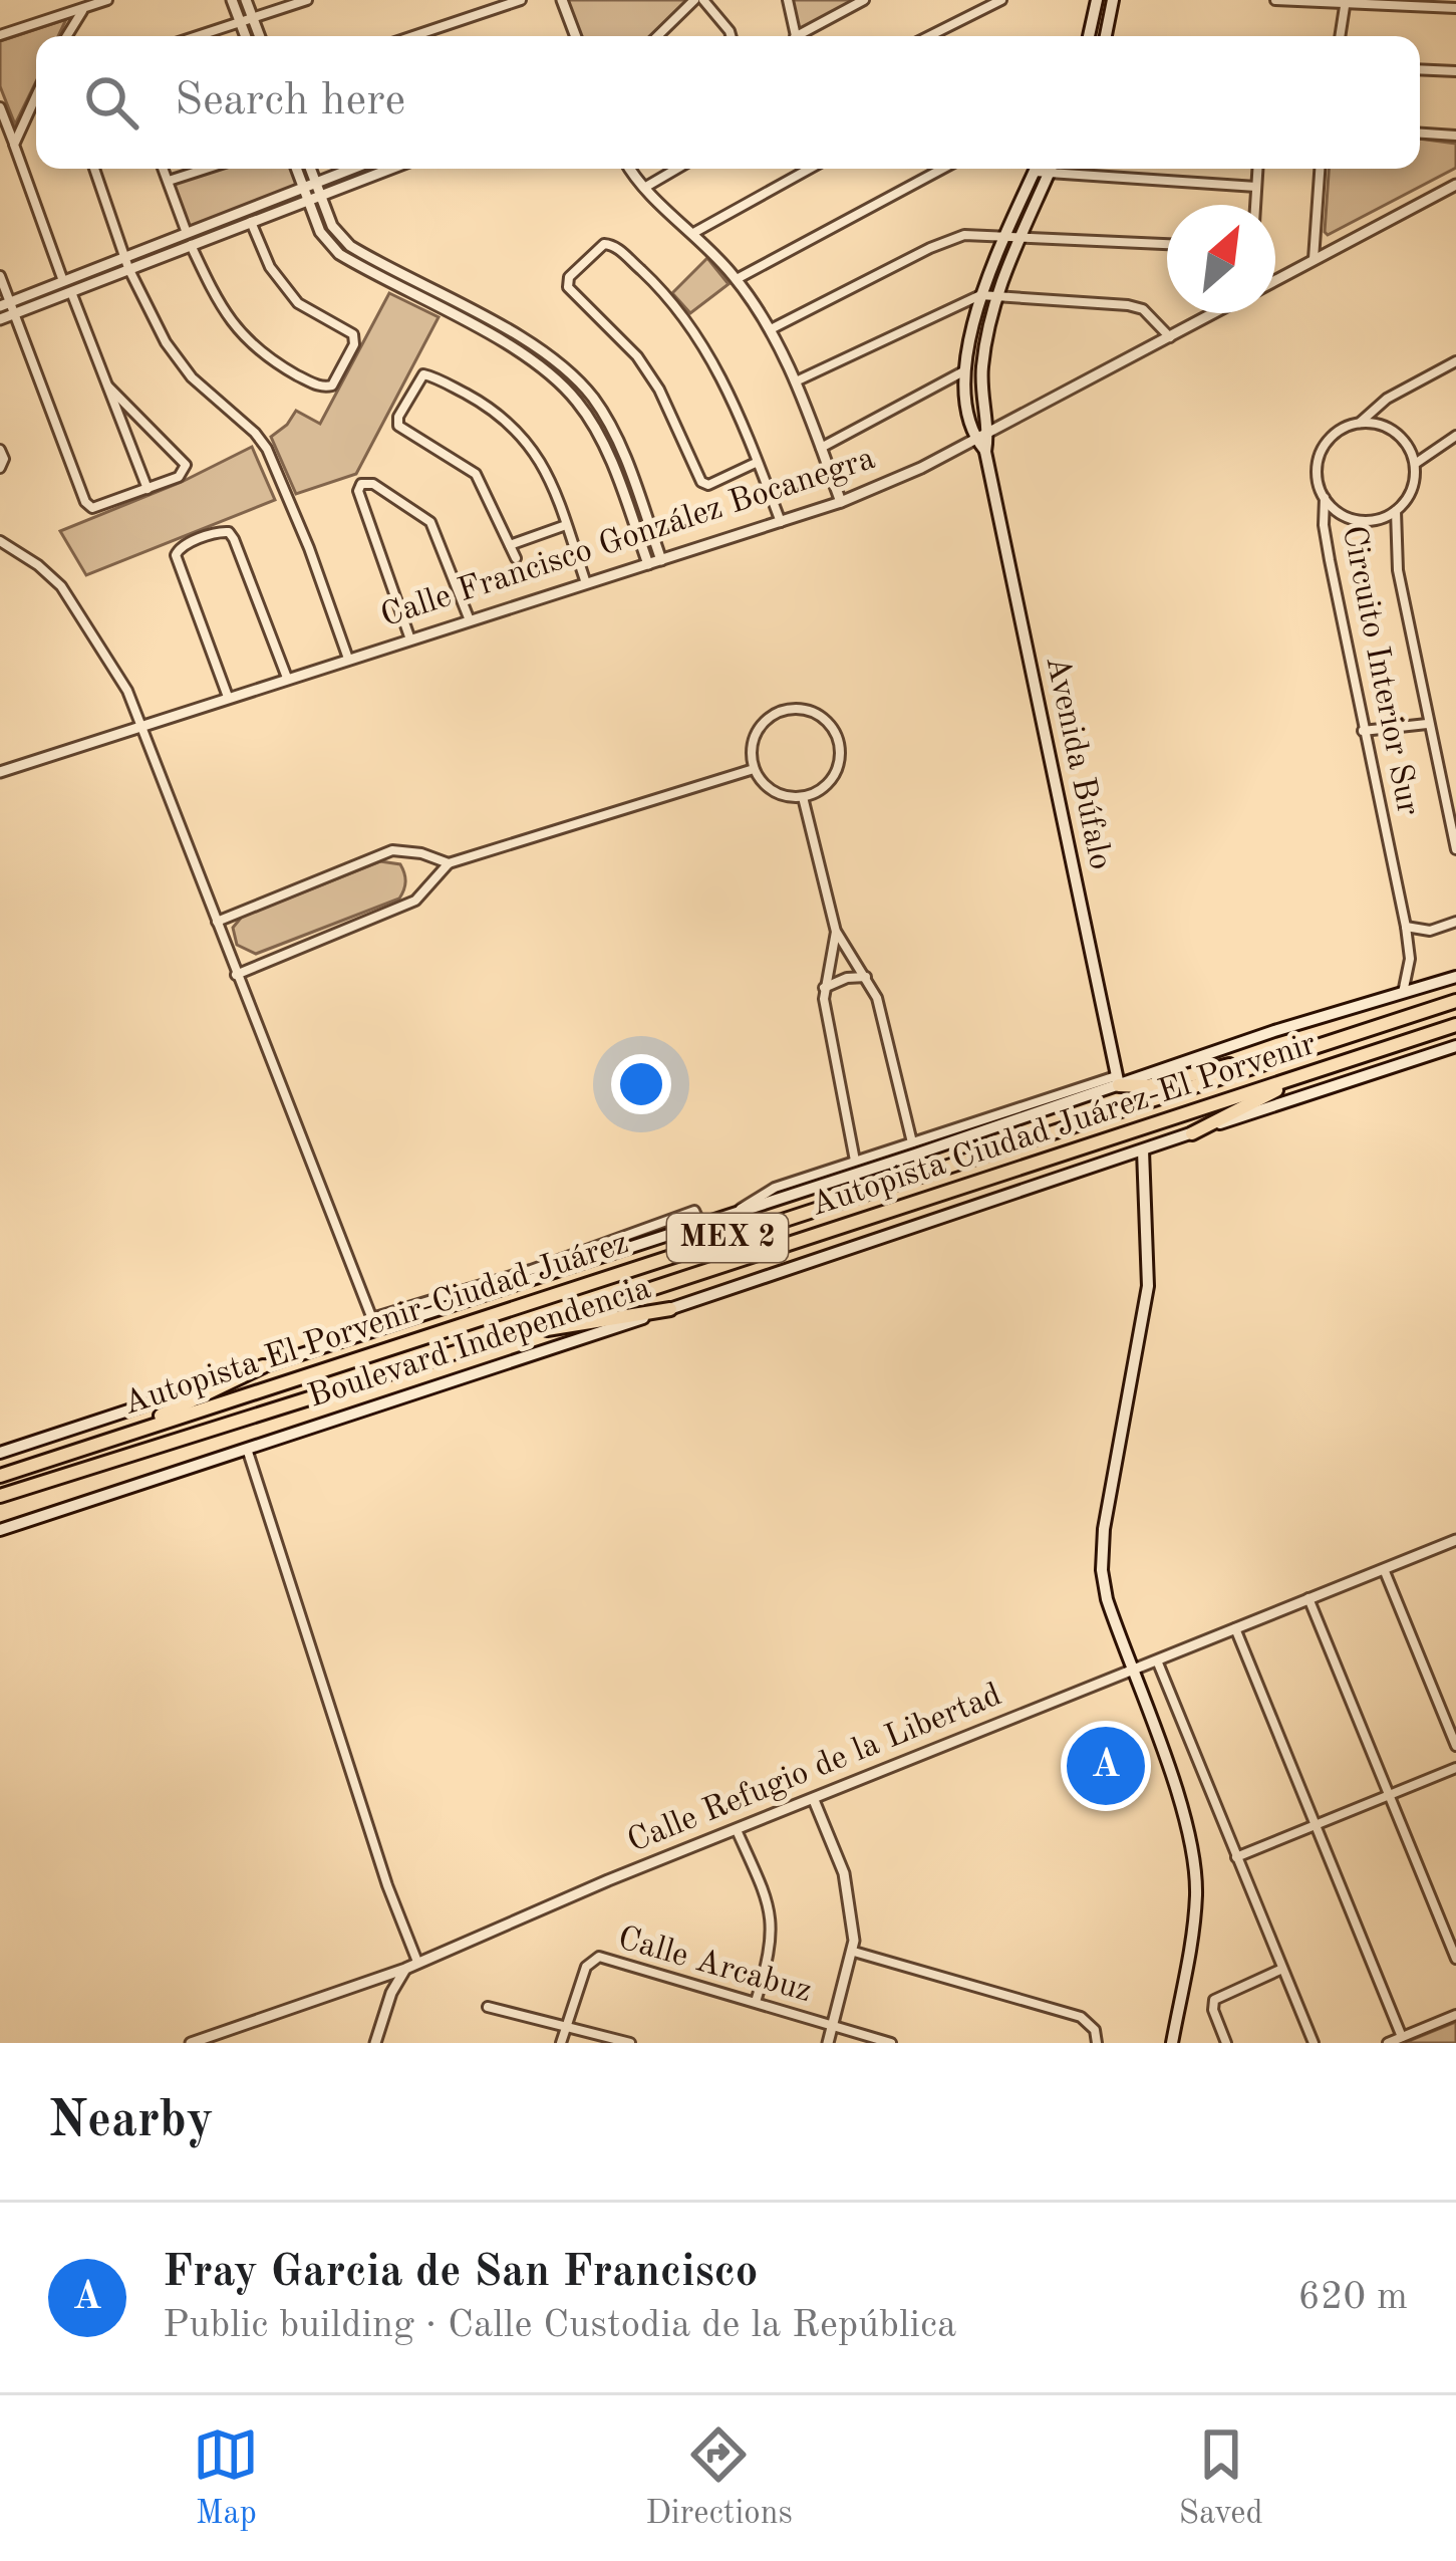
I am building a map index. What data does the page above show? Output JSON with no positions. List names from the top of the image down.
{
  "streets": {
    "highway": ["Autopista Ciudad Juárez-El Porvenir", "MEX 2", "Autopista El Porvenir-Ciudad Juárez"],
    "main road": ["Avenida Búfalo", "Boulevard Independencia"],
    "street": [
      "Calle Francisco González Bocanegra",
      "Circuito Interior Sur",
      "Calle Refugio de la Libertad",
      "Calle Arcabuz"
    ]
  },
  "crossings": [
    ["Calle Francisco González Bocanegra", "Avenida Búfalo"],
    ["Circuito Interior Sur", "Boulevard Independencia"],
    ["Avenida Búfalo", "Boulevard Independencia"]
  ],
  "north": "top right",
  "page": {
    "search": "Search here",
    "pins": "A",
    "heading": "Nearby",
    "list": [
      {
        "mark": "A",
        "name": "Fray Garcia de San Francisco",
        "note": "Public building · Calle Custodia de la República",
        "value": "620 m"
      }
    ],
    "nav": ["Map", "Directions", "Saved"]
  }
}
